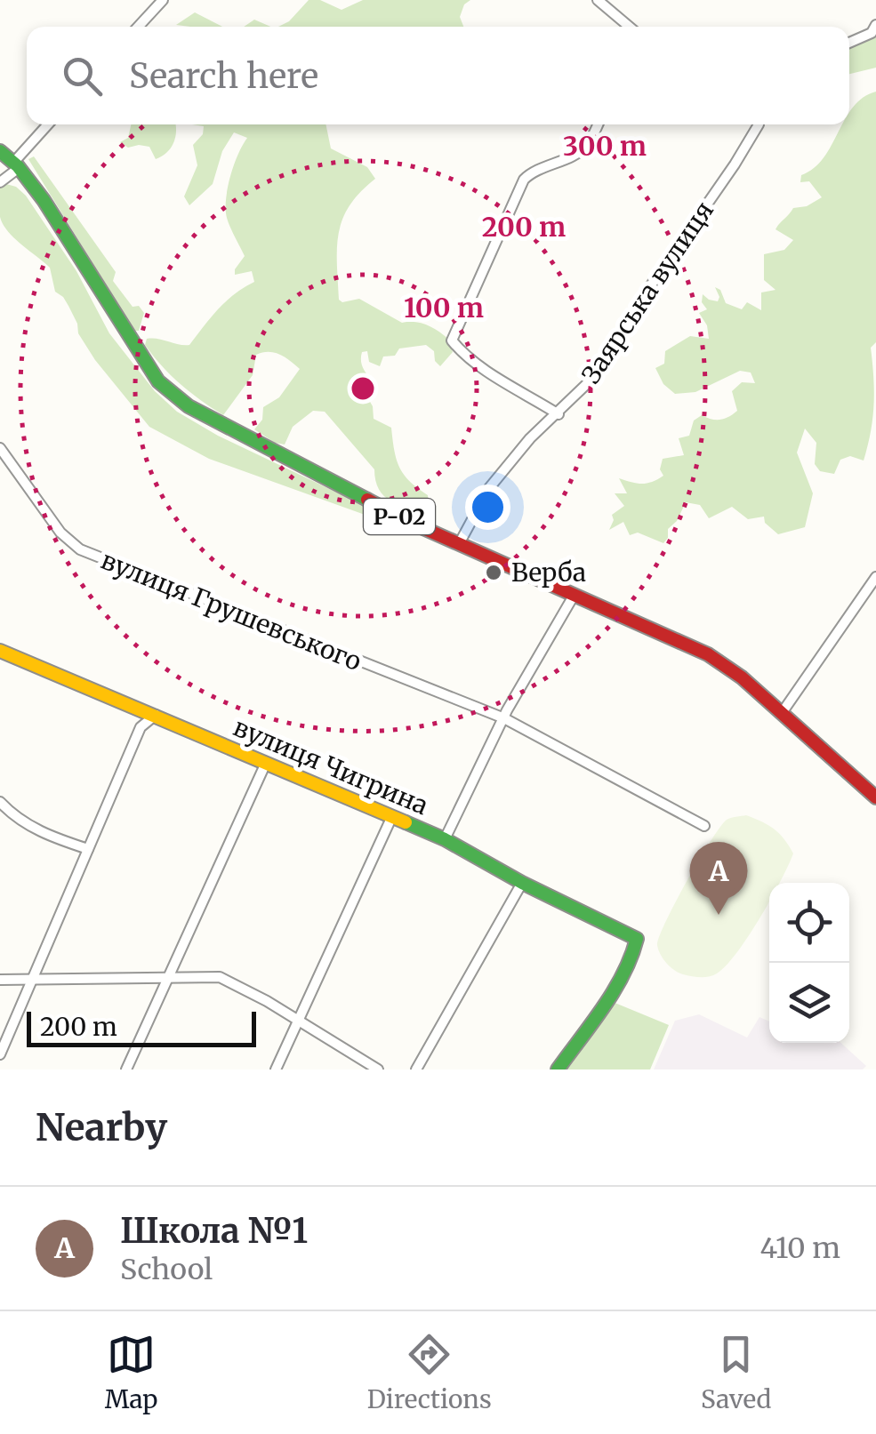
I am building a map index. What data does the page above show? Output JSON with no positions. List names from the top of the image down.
{
  "streets": {
    "main road": ["Р-02", "вулиця Чигрина"],
    "street": ["Заярська вулиця", "вулиця Грушевського"]
  },
  "crossings": [
    ["Заярська вулиця", "Р-02"]
  ],
  "places": ["Верба"],
  "scale_bar": "200 m",
  "page": {
    "search": "Search here",
    "pins": "A",
    "scale": "200 m",
    "heading": "Nearby",
    "list": [
      {
        "mark": "A",
        "name": "Школа №1",
        "note": "School",
        "value": "410 m"
      }
    ],
    "nav": ["Map", "Directions", "Saved"]
  },
  "rings": ["300 m", "200 m", "100 m"]
}
